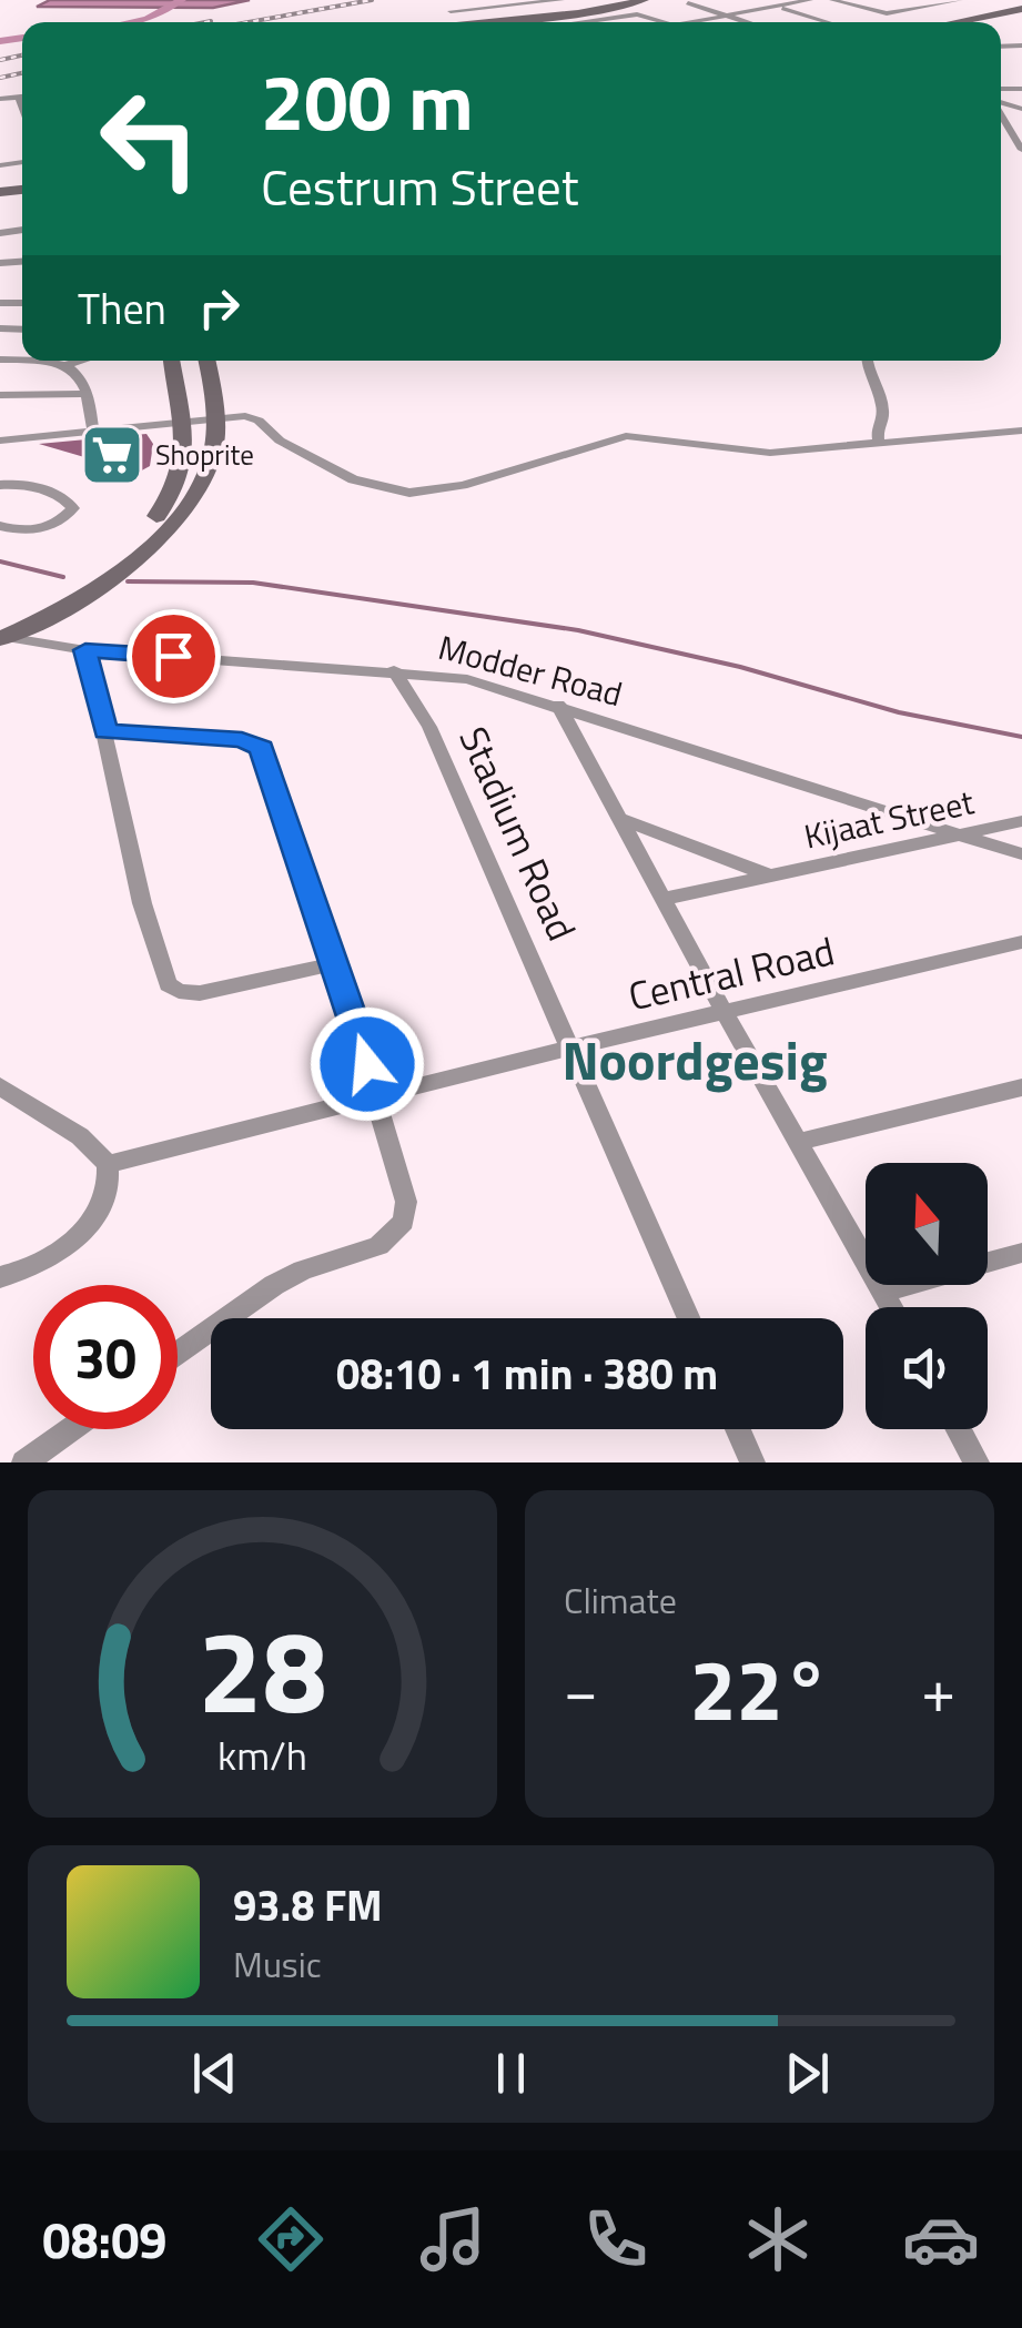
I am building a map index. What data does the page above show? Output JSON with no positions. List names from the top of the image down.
{
  "streets": {
    "street": [
      "Modder Road",
      "Kijaat Street",
      "Stadium Road",
      "Central Road"
    ]
  },
  "crossings": [
    ["Modder Road", "Kijaat Street"],
    ["Modder Road", "Stadium Road"],
    ["Stadium Road", "Central Road"]
  ],
  "districts": ["Noordgesig"],
  "places": {
    "supermarket": ["Shoprite"]
  },
  "north": "top",
  "page": {
    "turn": ["200 m", "Cestrum Street"],
    "then": "Then",
    "limit": "30",
    "trip": "08:10 · 1 min · 380 m",
    "tile": "Climate",
    "heat": ["−", "22°", "+"],
    "song": ["93.8 FM", "Music"],
    "tabs": "08:09",
    "gauge": ["28", "km/h"]
  }
}
